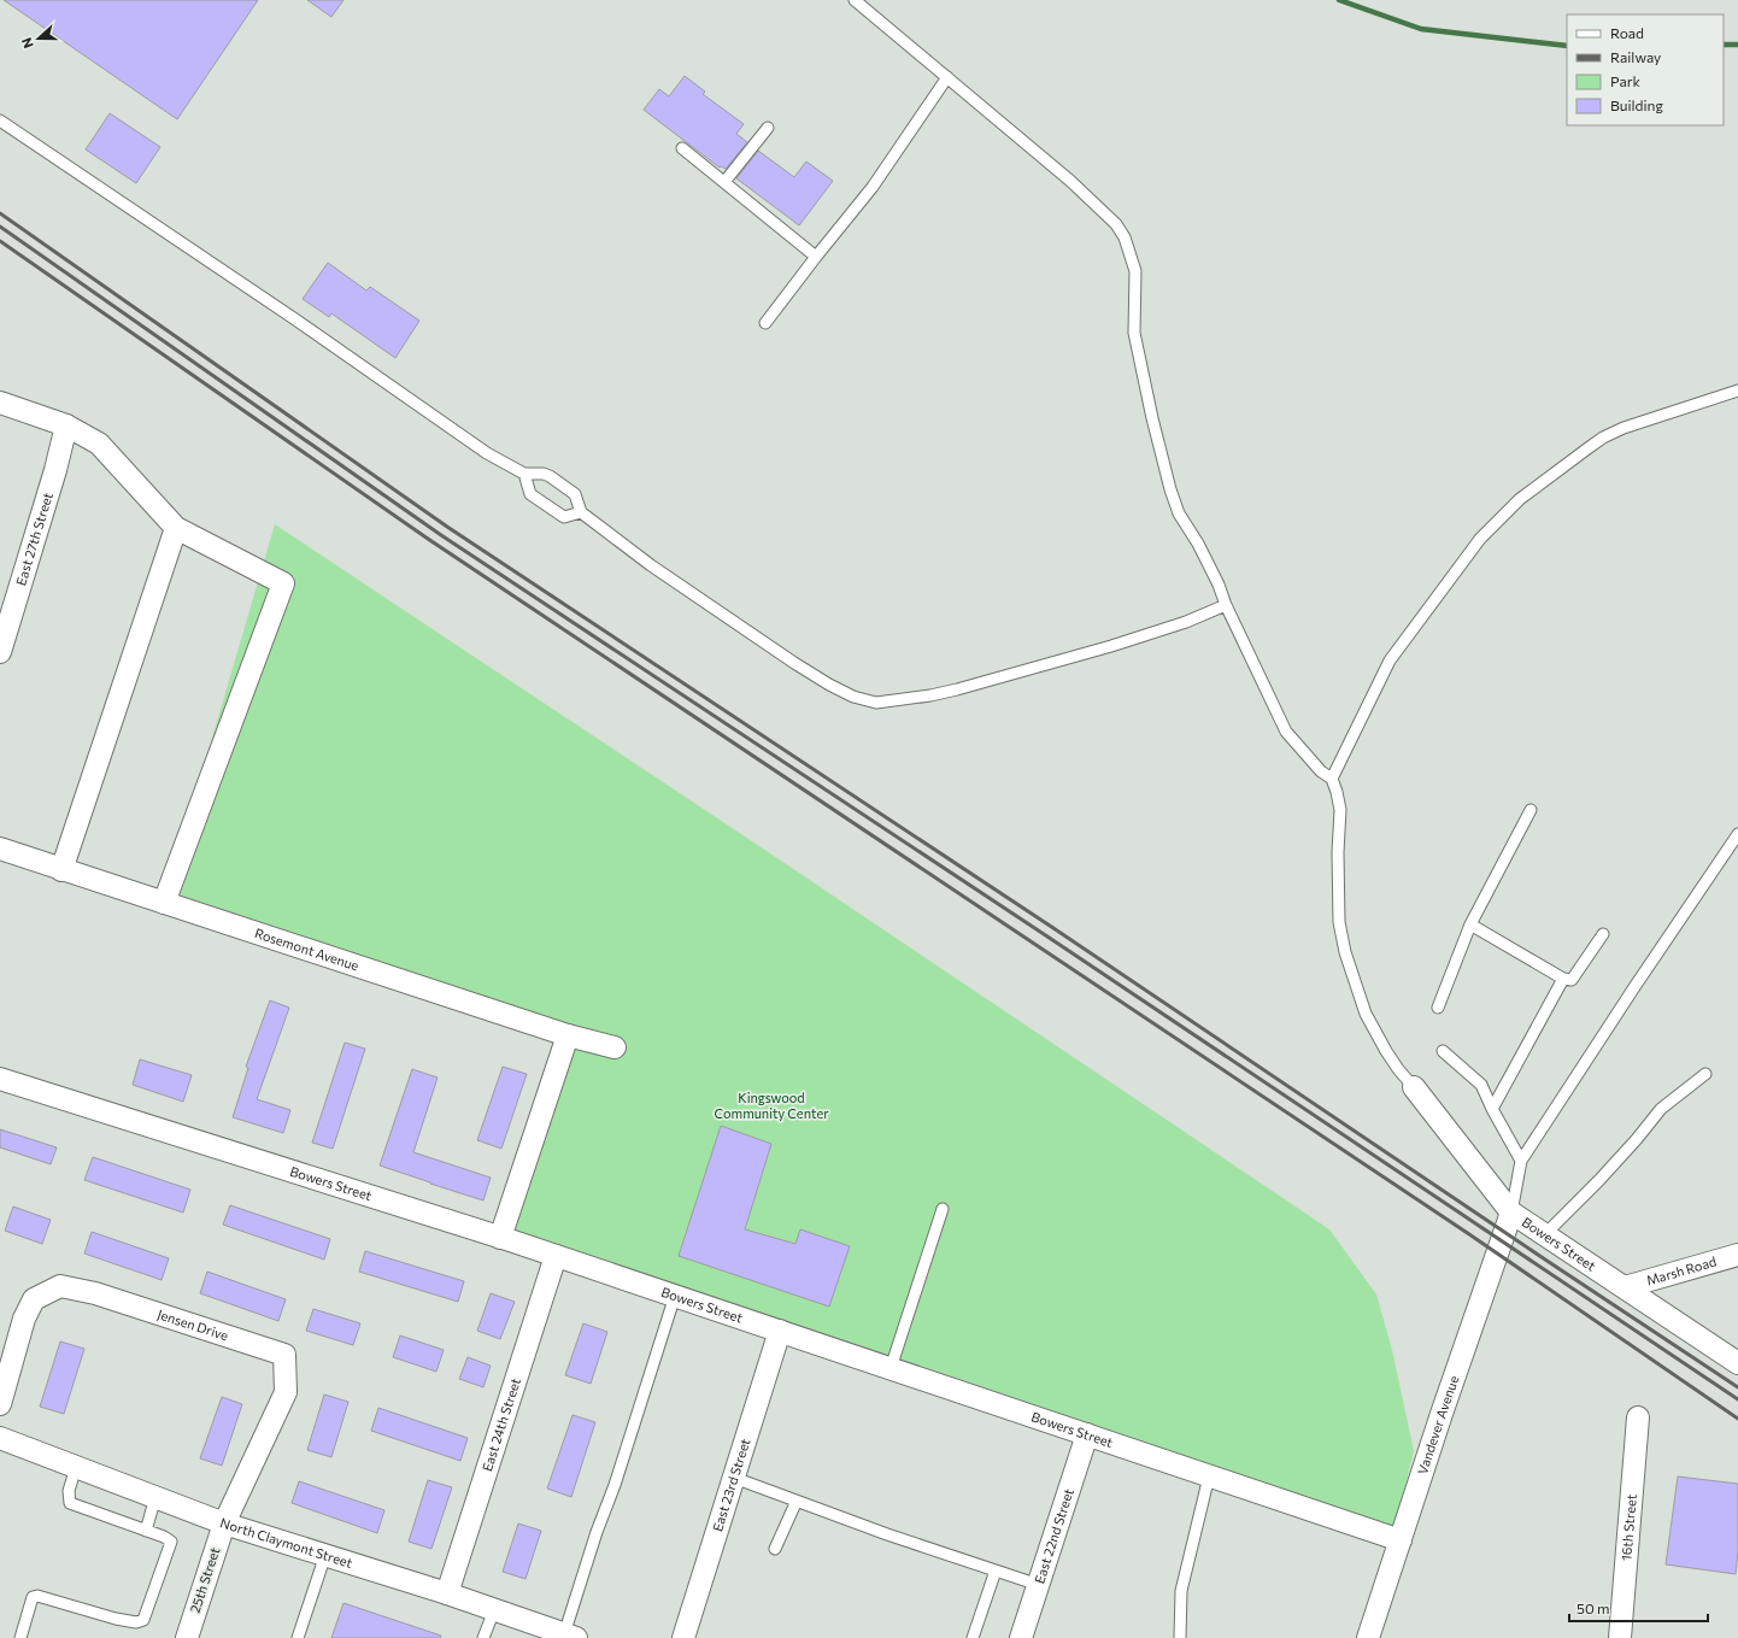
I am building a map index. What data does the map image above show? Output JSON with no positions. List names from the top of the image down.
{
  "streets": {
    "street": [
      "East 27th Street",
      "Rosemont Avenue",
      "Bowers Street",
      "Marsh Road",
      "Jensen Drive",
      "East 24th Street",
      "Vandever Avenue",
      "East 23rd Street",
      "16th Street",
      "East 22nd Street",
      "North Claymont Street",
      "25th Street"
    ]
  },
  "crossings": [
    ["Bowers Street", "Marsh Road"],
    ["Bowers Street", "East 24th Street"],
    ["Bowers Street", "Vandever Avenue"],
    ["Bowers Street", "East 23rd Street"],
    ["Bowers Street", "East 22nd Street"],
    ["Jensen Drive", "North Claymont Street"],
    ["Jensen Drive", "25th Street"],
    ["East 24th Street", "North Claymont Street"],
    ["North Claymont Street", "25th Street"]
  ],
  "parks": ["Kingswood Community Center"],
  "legend": [
    "Road",
    "Railway",
    "Park",
    "Building"
  ],
  "scale_bar": "50 m",
  "north": "left"
}
